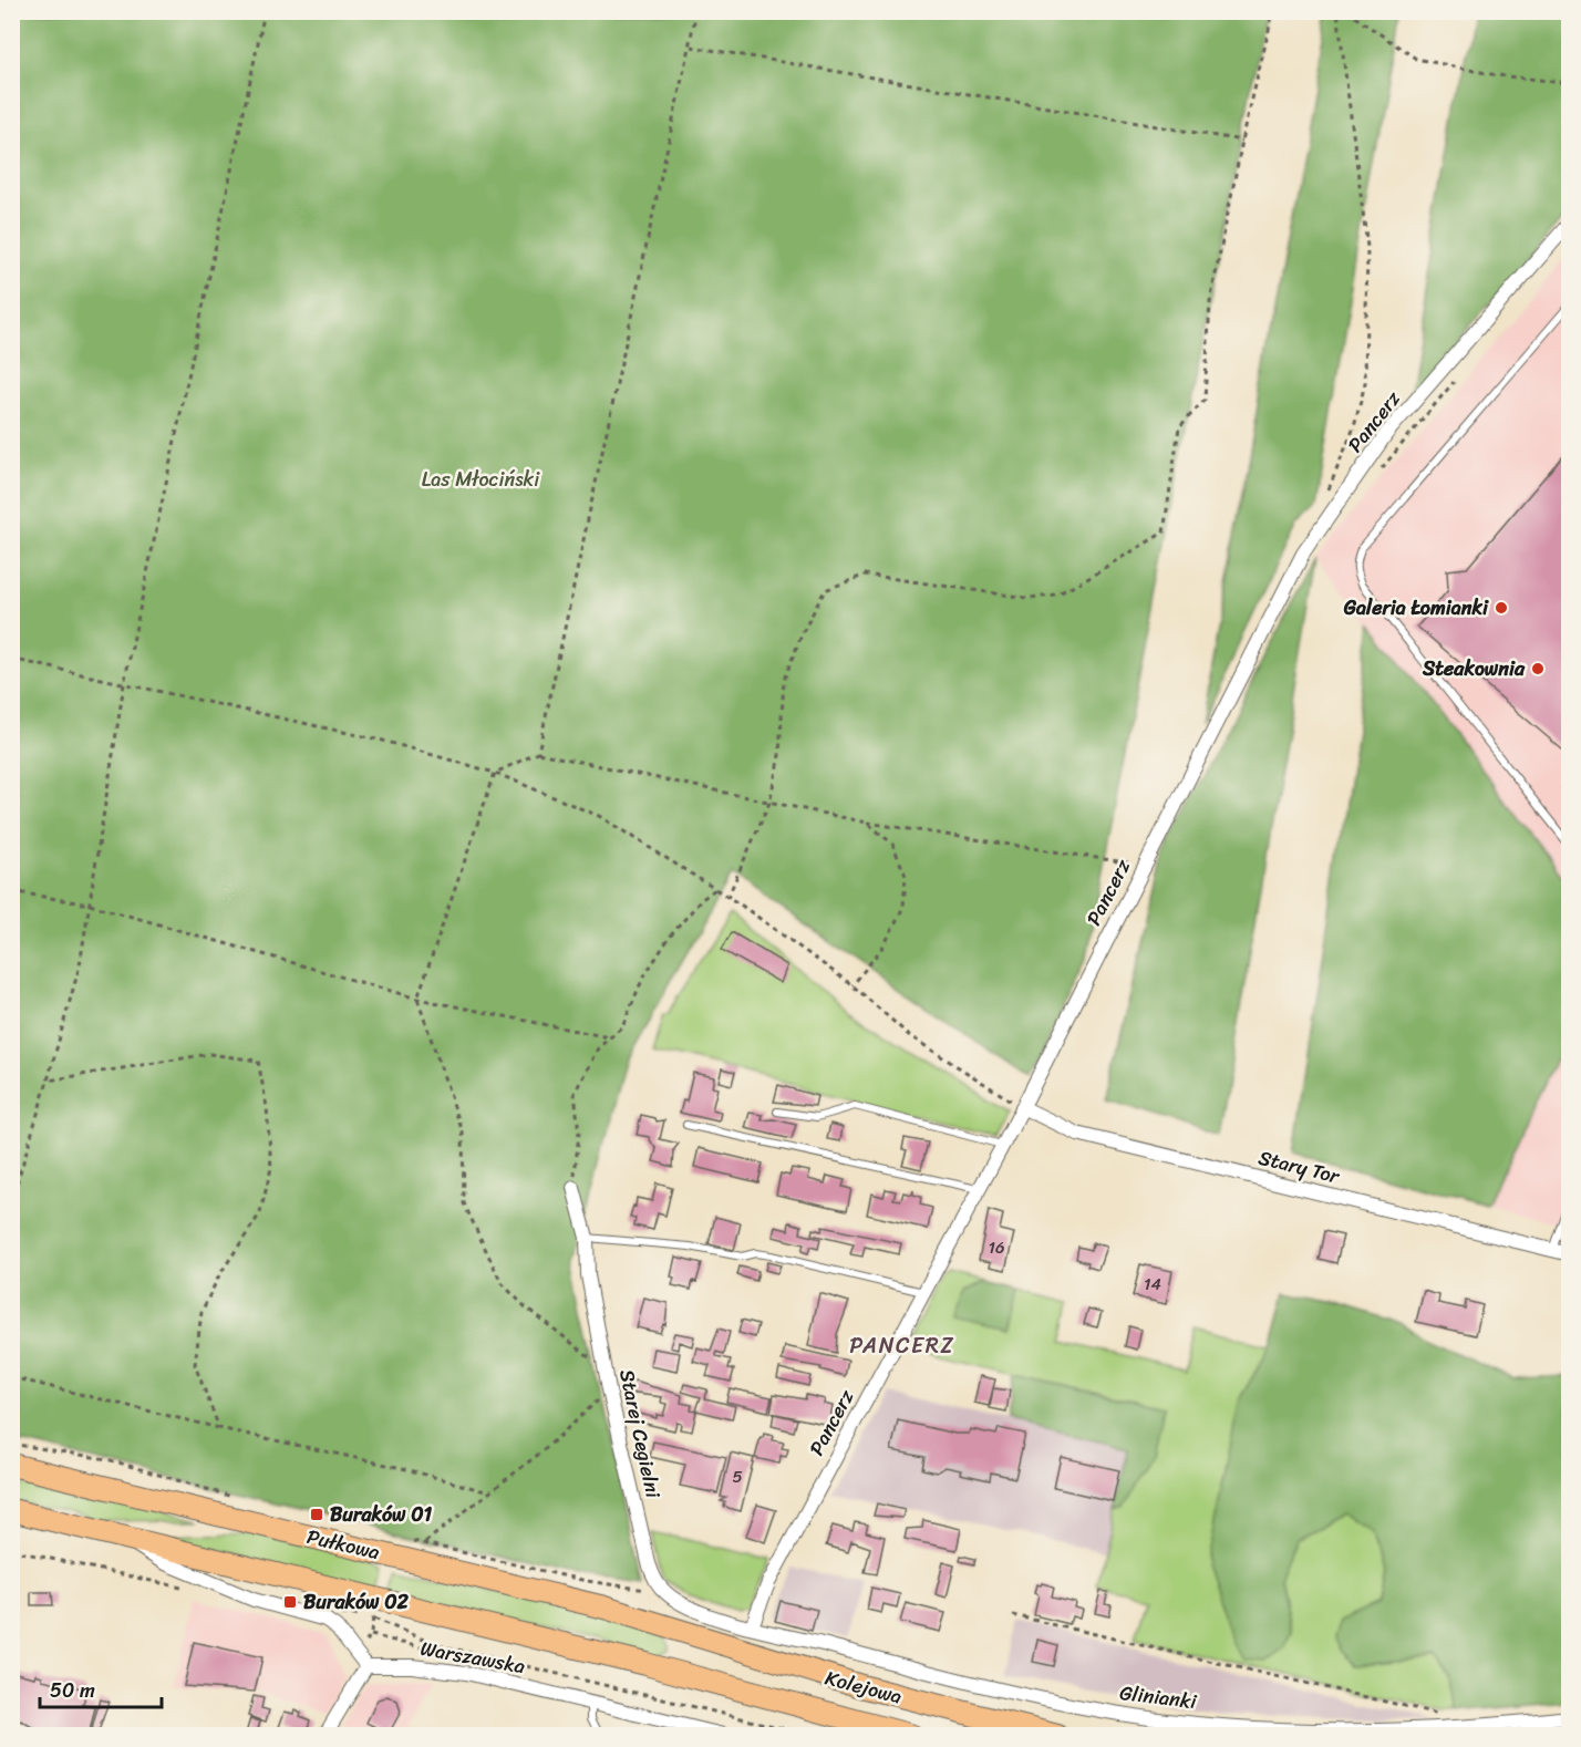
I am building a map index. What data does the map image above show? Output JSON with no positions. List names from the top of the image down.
{
  "streets": {
    "highway": ["Pułkowa", "Kolejowa"],
    "street": [
      "Pancerz",
      "Stary Tor",
      "Starej Cegielni",
      "Warszawska",
      "Glinianki"
    ]
  },
  "crossings": [
    ["Pancerz", "Stary Tor"],
    ["Pancerz", "Glinianki"],
    ["Pułkowa", "Kolejowa"]
  ],
  "districts": ["PANCERZ"],
  "parks": ["Las Młociński"],
  "places": {
    "other": ["Galeria Łomianki", "Steakownia"],
    "transit": ["Buraków 01", "Buraków 02"]
  },
  "house_numbers": ["16", "14", "5"],
  "scale_bar": "50 m"
}
